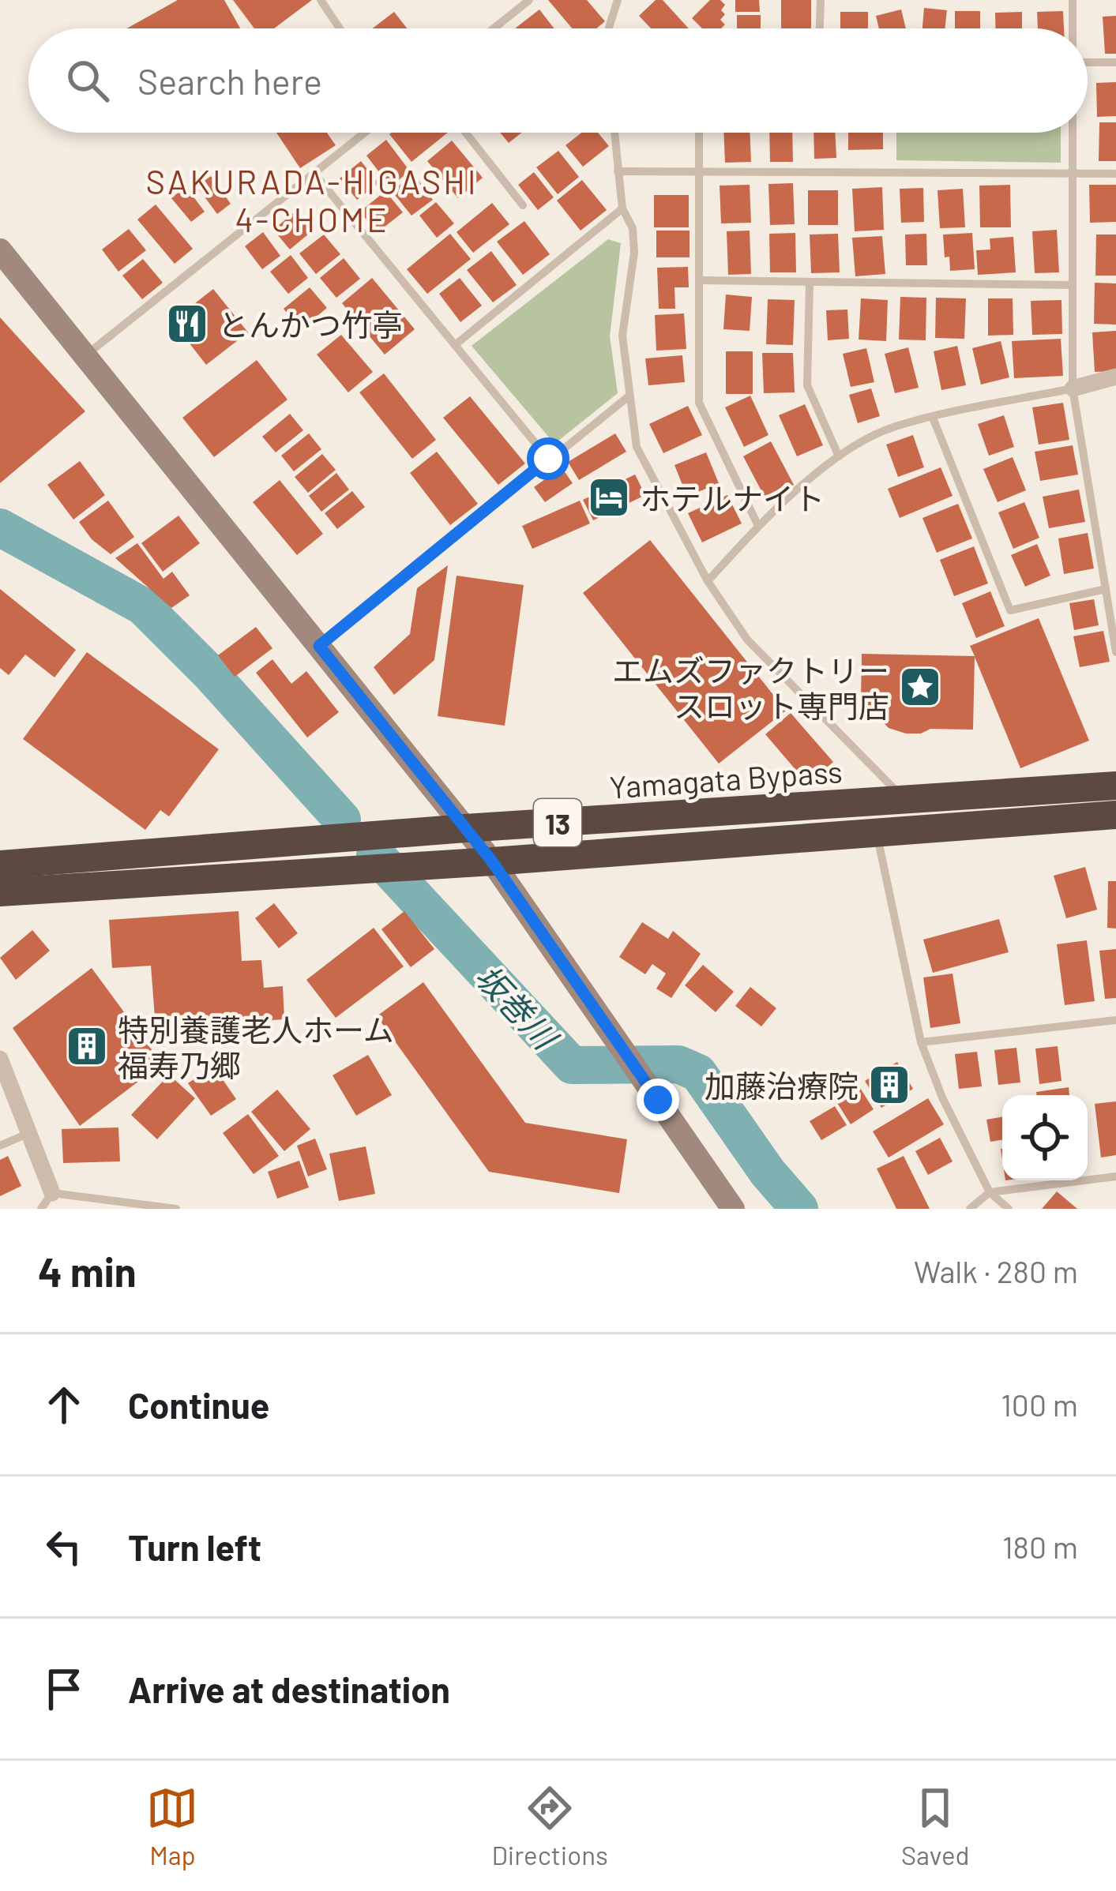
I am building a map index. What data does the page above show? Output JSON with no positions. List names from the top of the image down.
{
  "streets": {
    "highway": ["Yamagata Bypass", "13"]
  },
  "districts": ["SAKURADA-HIGASHI 4-CHOME"],
  "water": ["坂巻川"],
  "places": {
    "restaurant": ["とんかつ竹亭"],
    "hotel": ["ホテルナイト"],
    "place": ["エムズファクトリー スロット専門店"],
    "building": ["特別養護老人ホーム 福寿乃郷", "加藤治療院"]
  },
  "page": {
    "search": "Search here",
    "heading": ["4 min", "Walk · 280 m"],
    "list": [
      ["Continue", "100 m"],
      ["Turn left", "180 m"],
      "Arrive at destination"
    ],
    "nav": ["Map", "Directions", "Saved"]
  }
}
